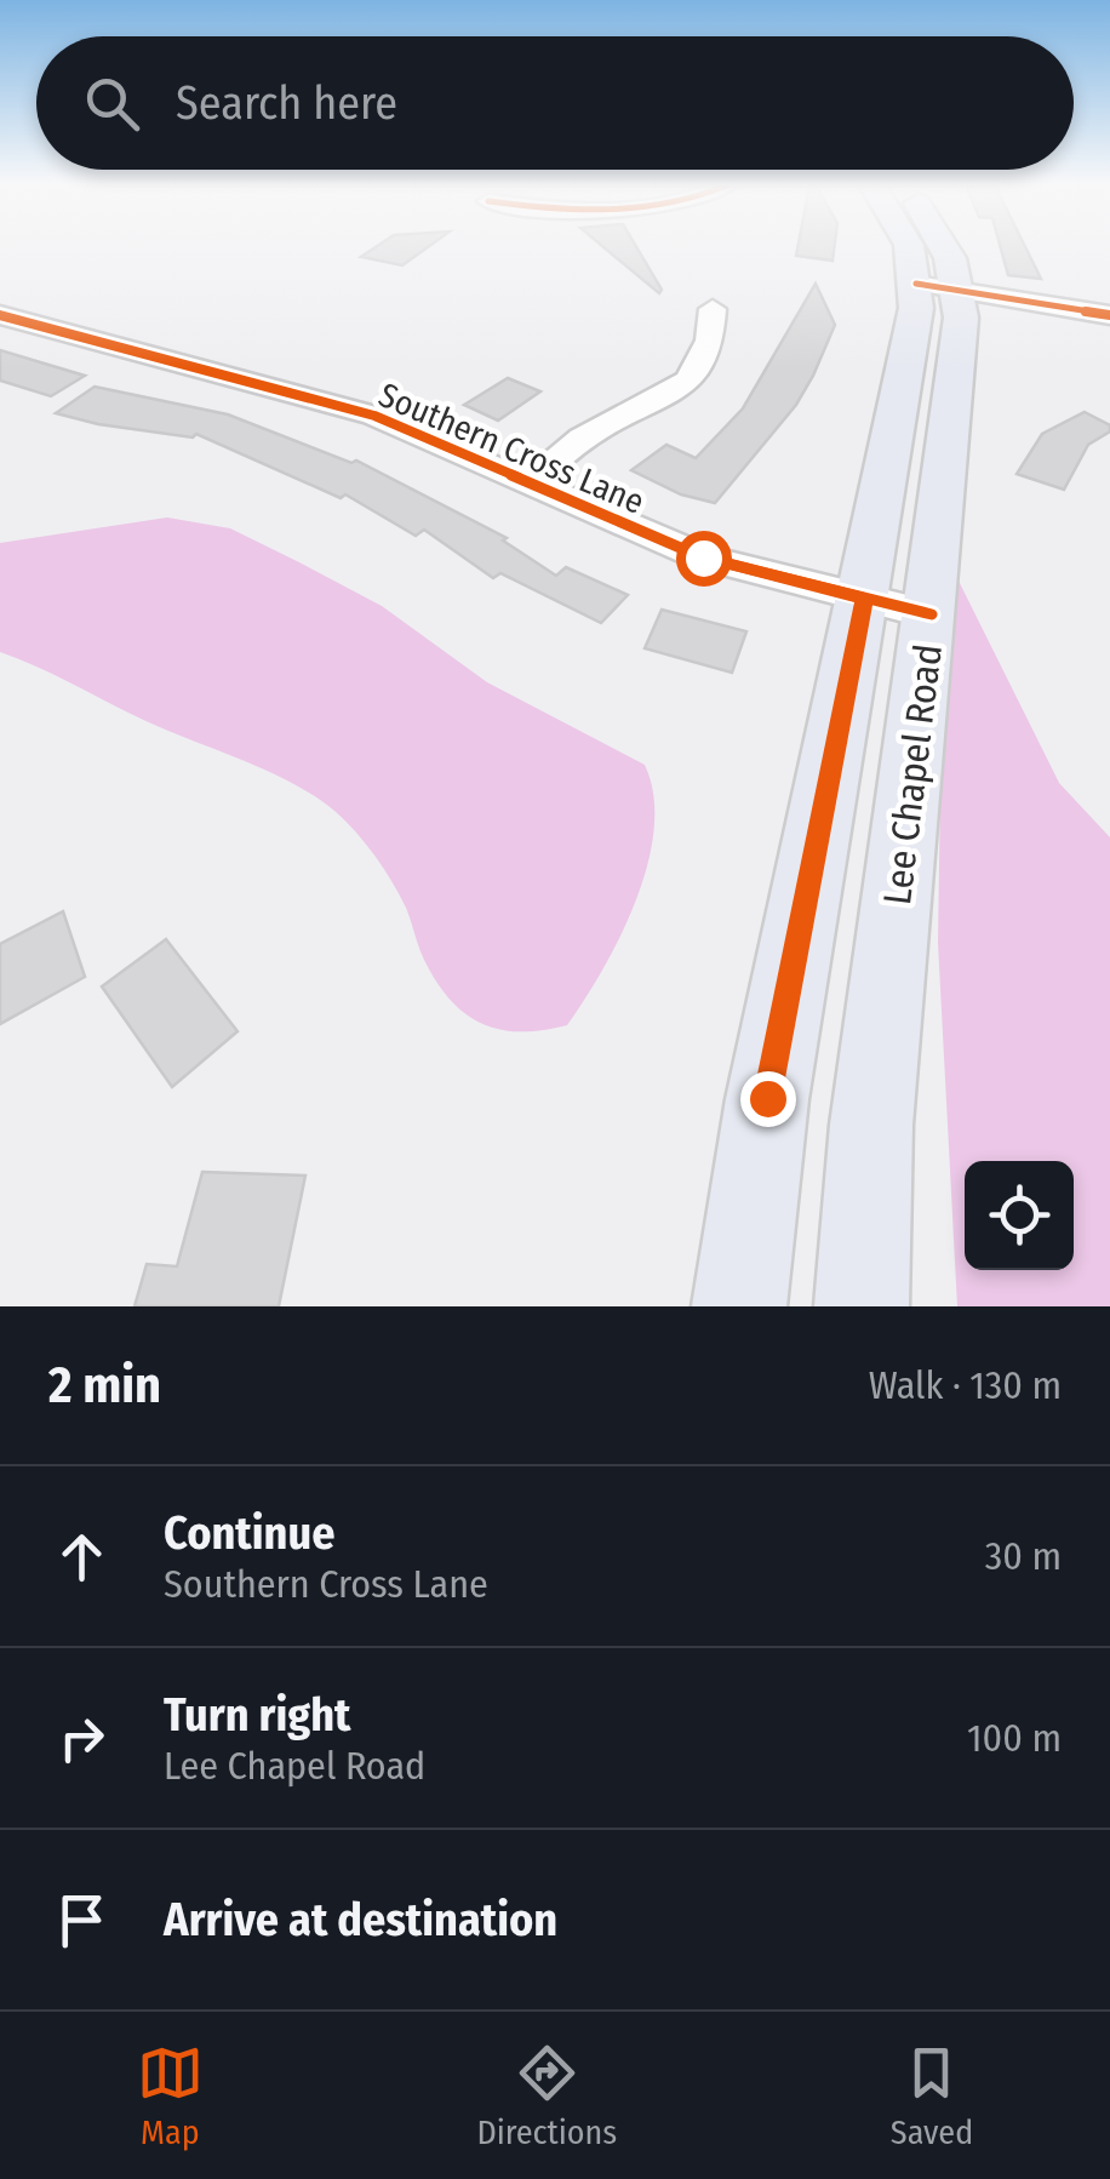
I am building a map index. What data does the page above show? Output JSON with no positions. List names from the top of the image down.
{
  "streets": {
    "main road": ["Lee Chapel Road"],
    "street": ["Southern Cross Lane"]
  },
  "crossings": [
    ["Southern Cross Lane", "Lee Chapel Road"]
  ],
  "page": {
    "search": "Search here",
    "heading": ["2 min", "Walk · 130 m"],
    "list": [
      ["Continue", "Southern Cross Lane", "30 m"],
      ["Turn right", "Lee Chapel Road", "100 m"],
      "Arrive at destination"
    ],
    "nav": ["Map", "Directions", "Saved"]
  }
}
